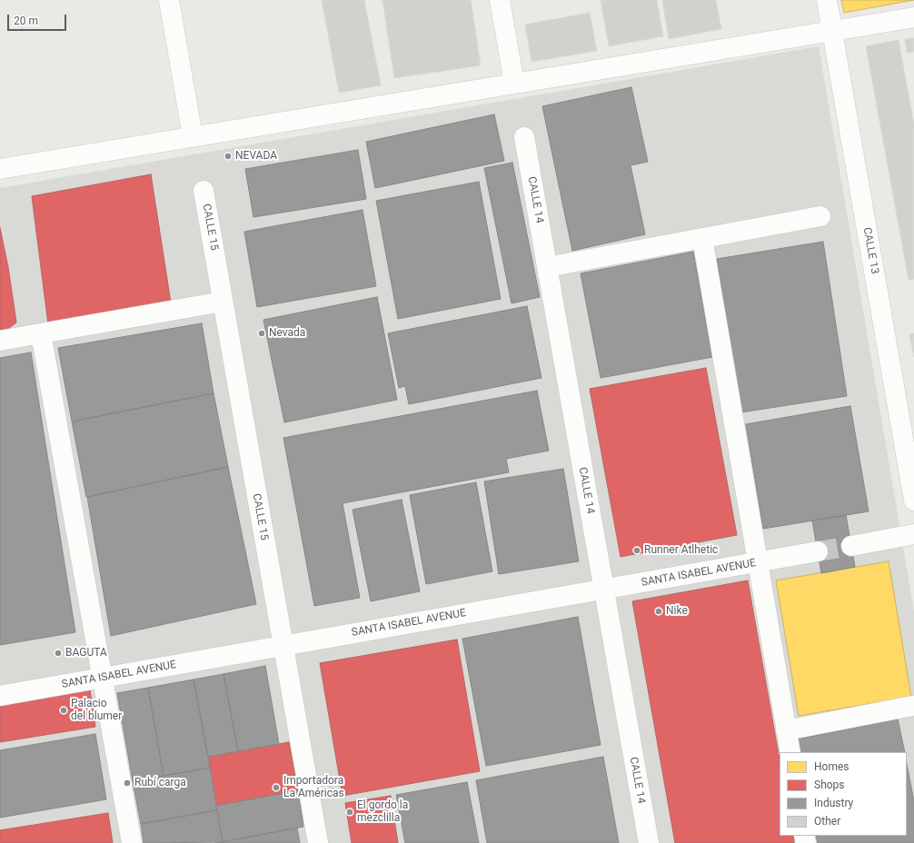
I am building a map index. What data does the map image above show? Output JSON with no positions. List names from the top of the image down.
{
  "streets": {
    "street": [
      "CALLE 14",
      "CALLE 15",
      "CALLE 13",
      "SANTA ISABEL AVENUE"
    ]
  },
  "crossings": [
    ["CALLE 14", "SANTA ISABEL AVENUE"],
    ["CALLE 15", "SANTA ISABEL AVENUE"]
  ],
  "places": [
    "NEVADA",
    "Nevada",
    "Runner Atlhetic",
    "Nike",
    "BAGUTA",
    "Palacio del blumer",
    "Rubí carga",
    "Importadora La Américas",
    "El gordo la mezclilla"
  ],
  "legend": [
    "Homes",
    "Shops",
    "Industry",
    "Other"
  ],
  "scale_bar": "20 m"
}
